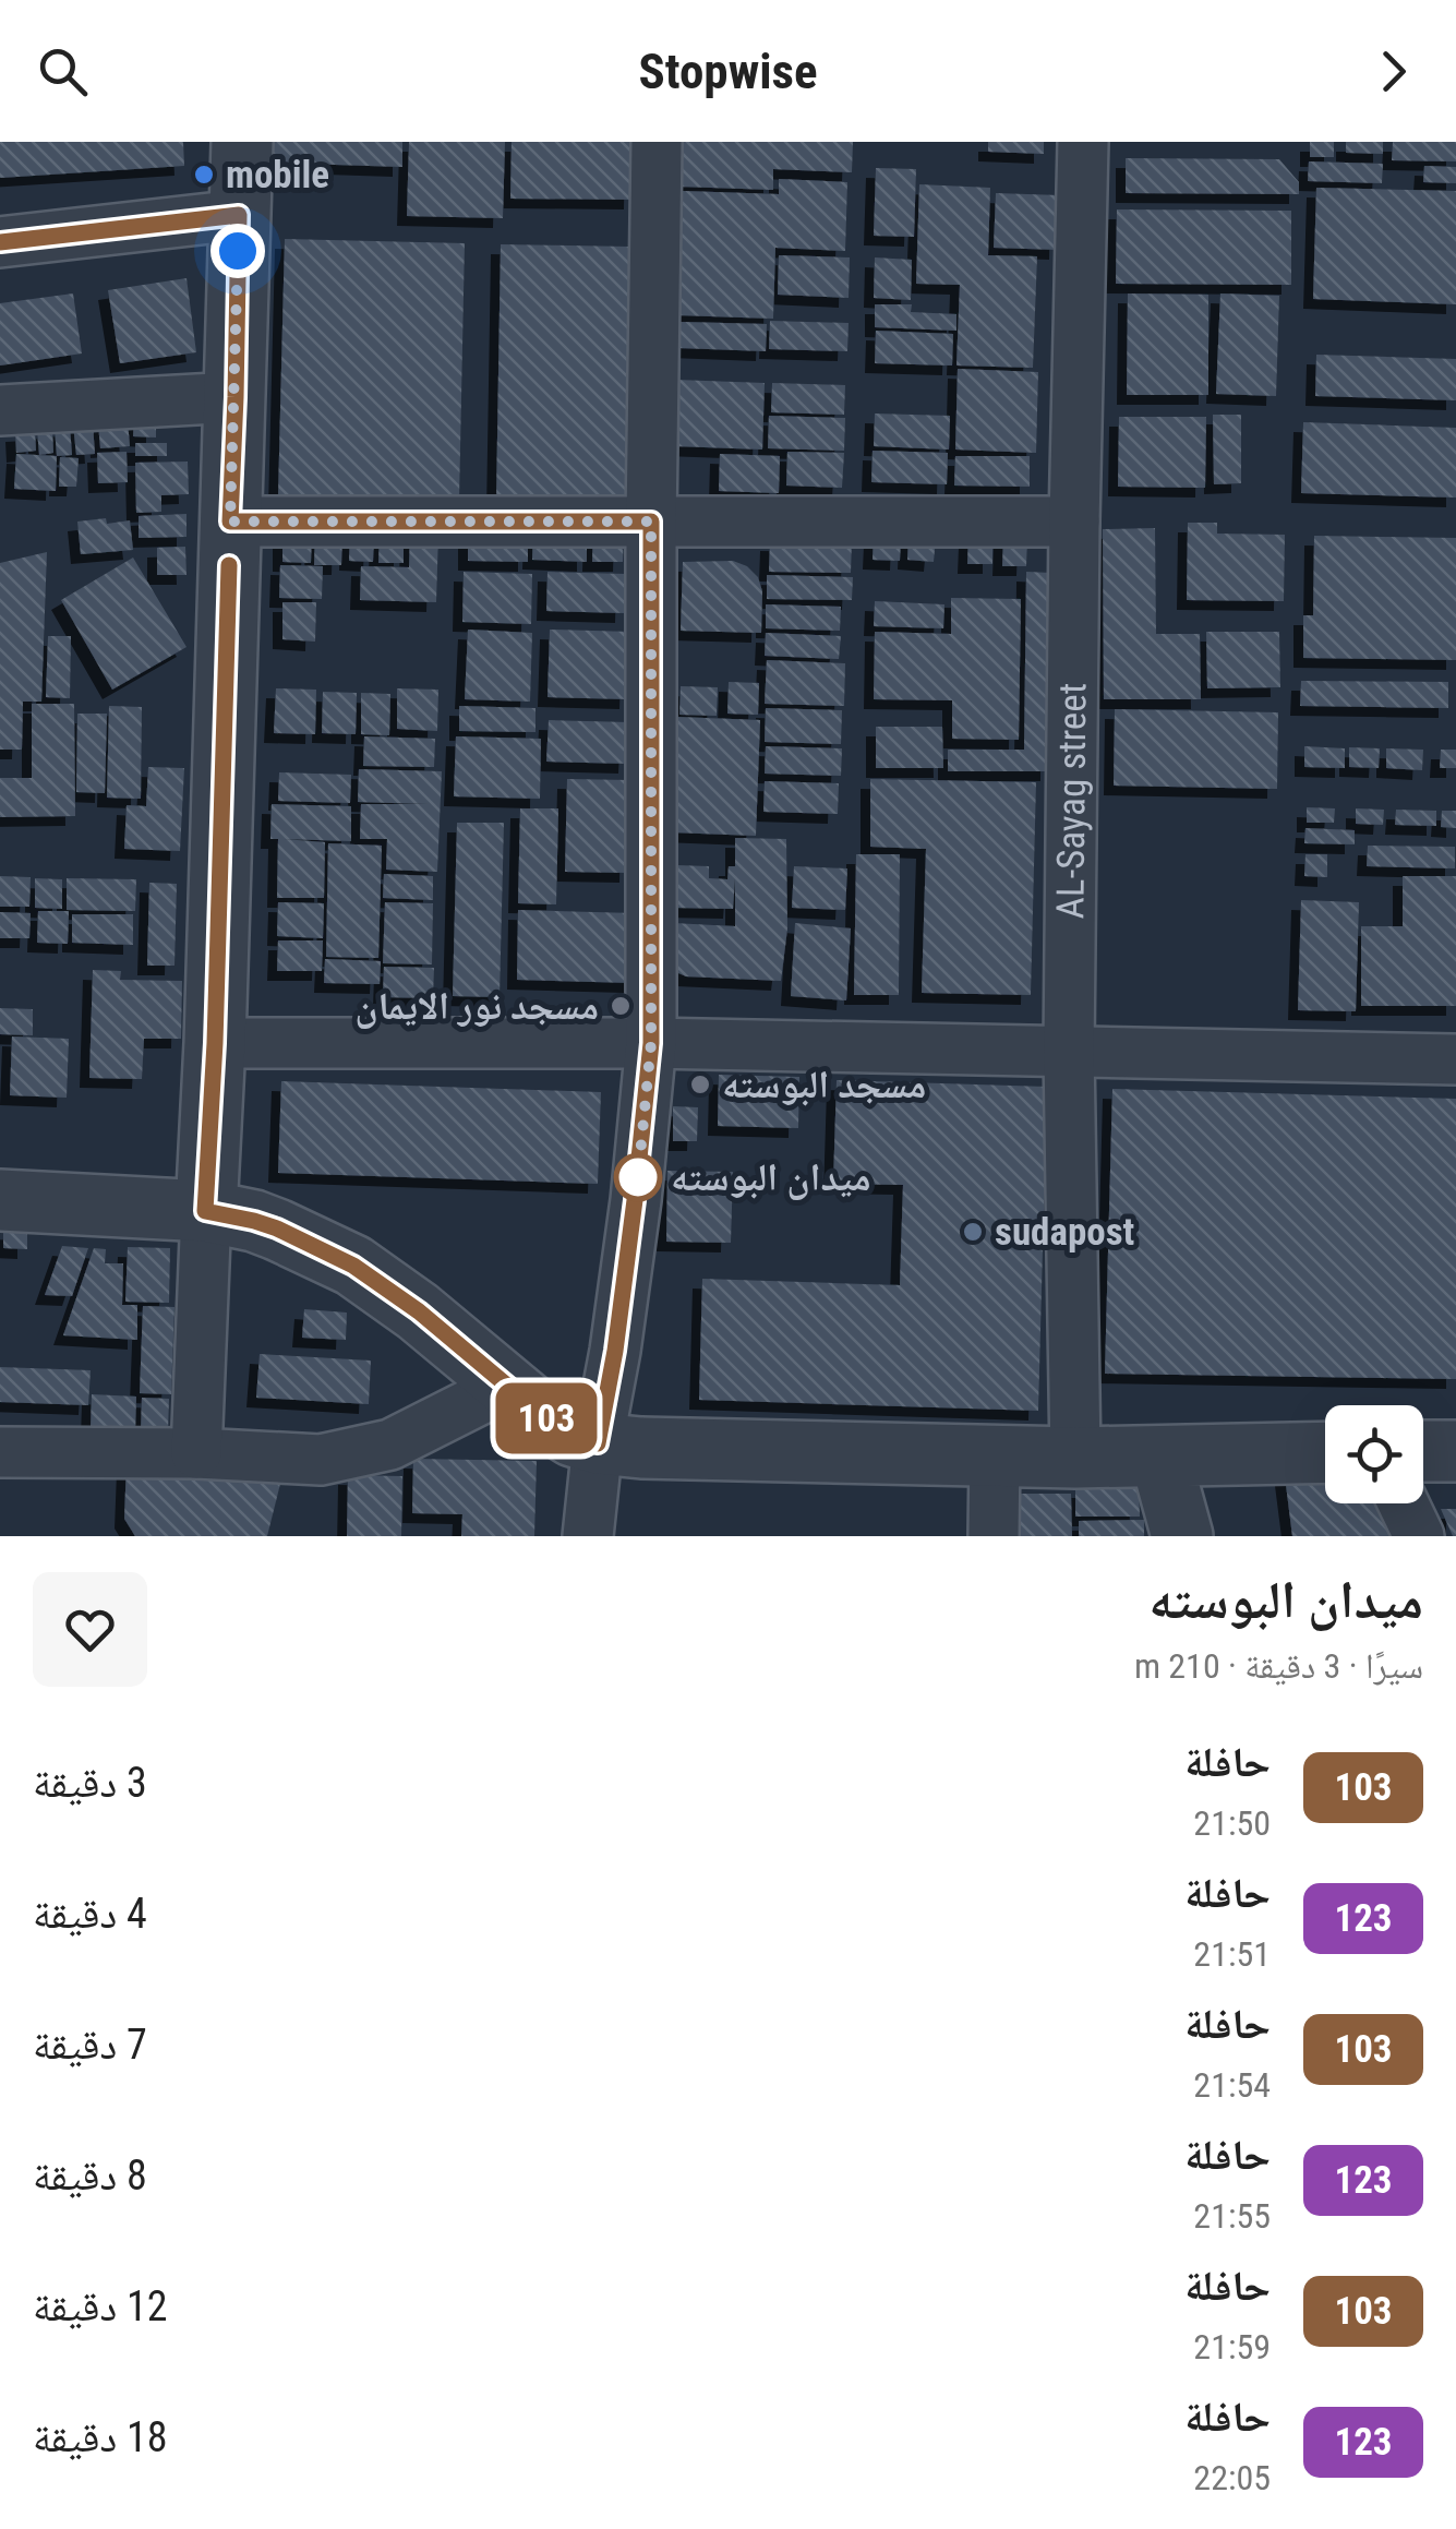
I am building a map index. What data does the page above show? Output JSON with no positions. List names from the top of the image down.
{
  "streets": {
    "street": ["AL-Sayag street"]
  },
  "places": [
    "mobile",
    "مسجد نور الايمان",
    "مسجد البوسته",
    "ميدان البوسته",
    "sudapost"
  ],
  "lines": ["bus line 103"],
  "page": {
    "header": "Stopwise",
    "on_map": "103",
    "heading": ["ميدان البوسته", "سيرًا · 3 دقيقة · 210 m"],
    "list": [
      {
        "mark": "103",
        "name": "حافلة",
        "note": "21:50",
        "value": "3 دقيقة"
      },
      {
        "mark": "123",
        "name": "حافلة",
        "note": "21:51",
        "value": "4 دقيقة"
      },
      {
        "mark": "103",
        "name": "حافلة",
        "note": "21:54",
        "value": "7 دقيقة"
      },
      {
        "mark": "123",
        "name": "حافلة",
        "note": "21:55",
        "value": "8 دقيقة"
      },
      {
        "mark": "103",
        "name": "حافلة",
        "note": "21:59",
        "value": "12 دقيقة"
      },
      {
        "mark": "123",
        "name": "حافلة",
        "note": "22:05",
        "value": "18 دقيقة"
      }
    ]
  }
}
